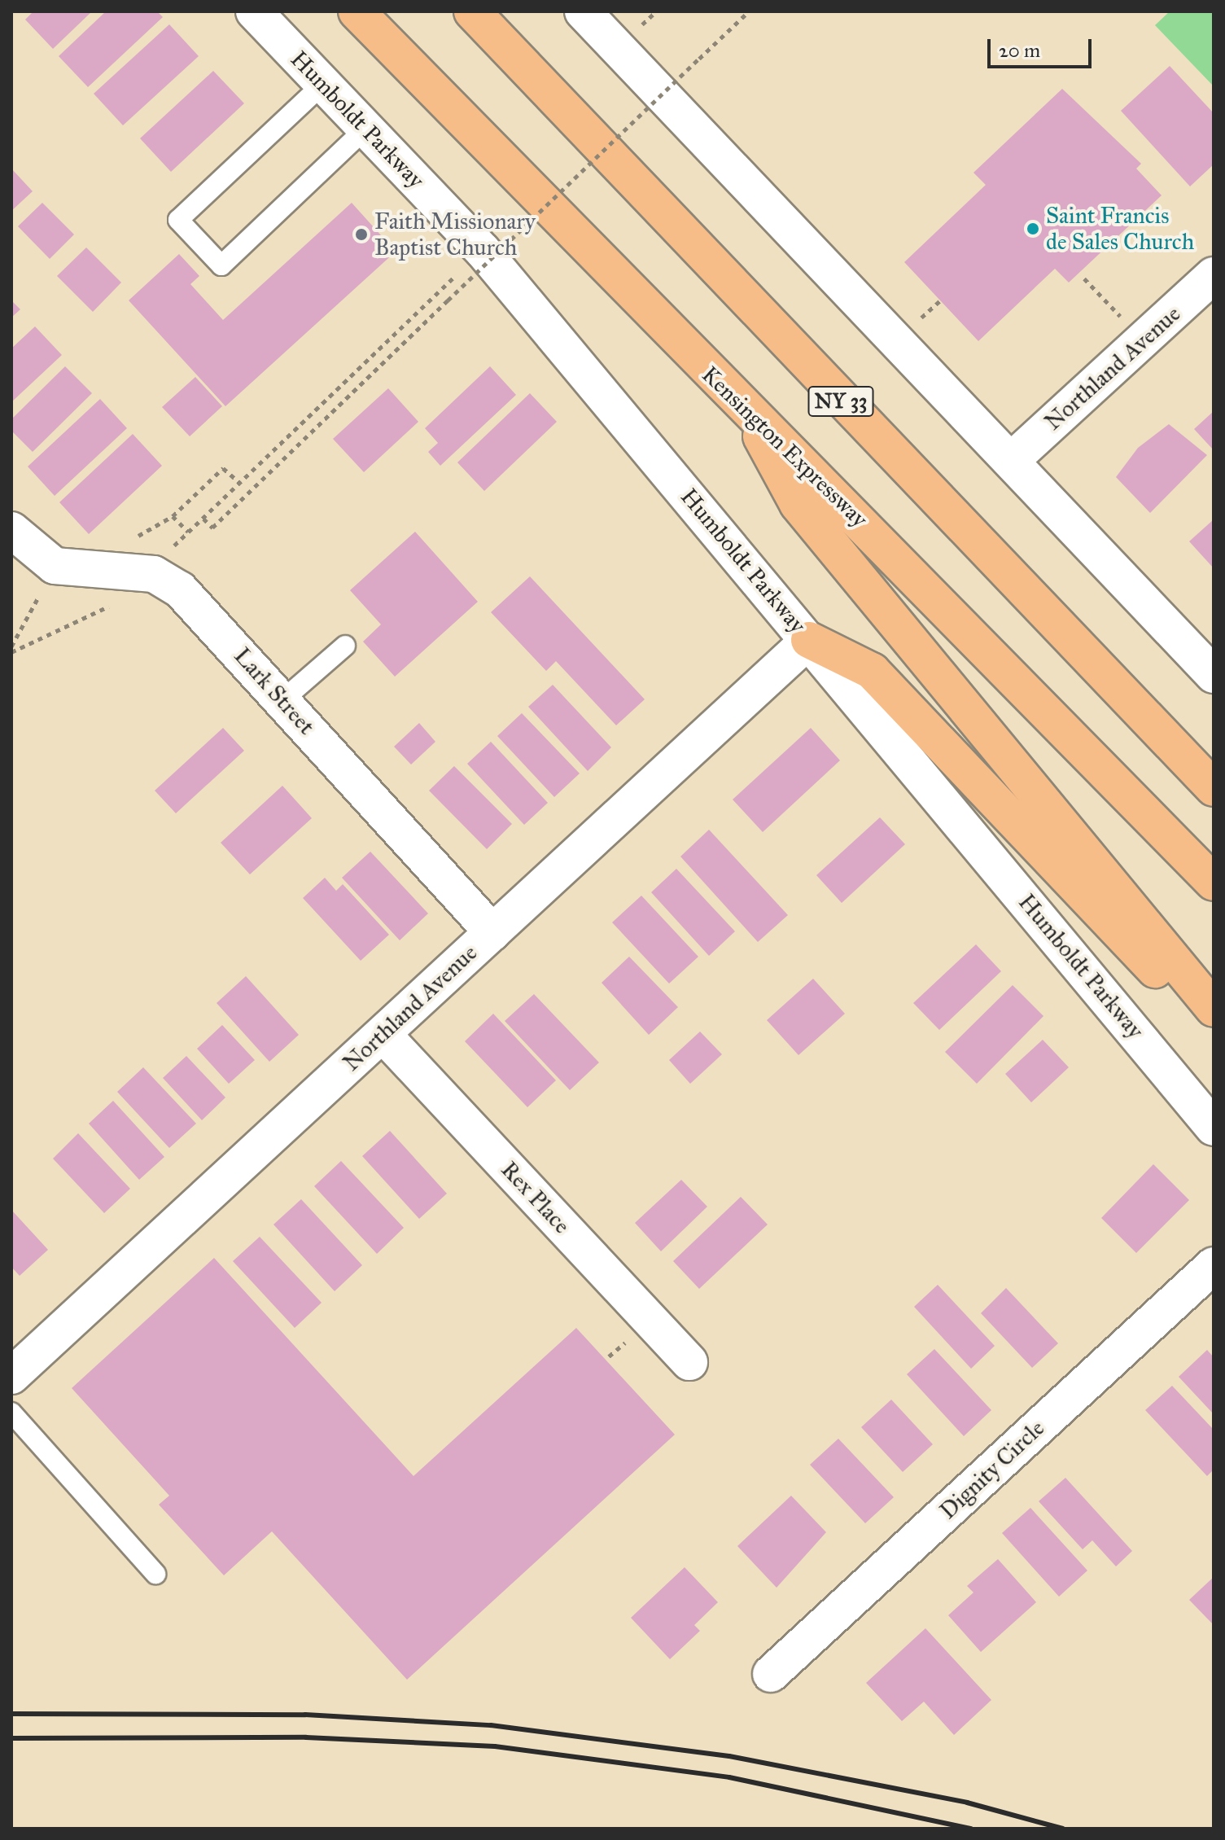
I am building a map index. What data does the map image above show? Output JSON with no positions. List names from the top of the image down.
{
  "streets": {
    "highway": ["NY 33", "Kensington Expressway"],
    "street": [
      "Humboldt Parkway",
      "Northland Avenue",
      "Lark Street",
      "Rex Place",
      "Dignity Circle"
    ]
  },
  "crossings": [
    ["Humboldt Parkway", "Northland Avenue"],
    ["Northland Avenue", "Lark Street"],
    ["Northland Avenue", "Rex Place"]
  ],
  "places": ["Saint Francis de Sales Church", "Faith Missionary Baptist Church"],
  "scale_bar": "20 m"
}
